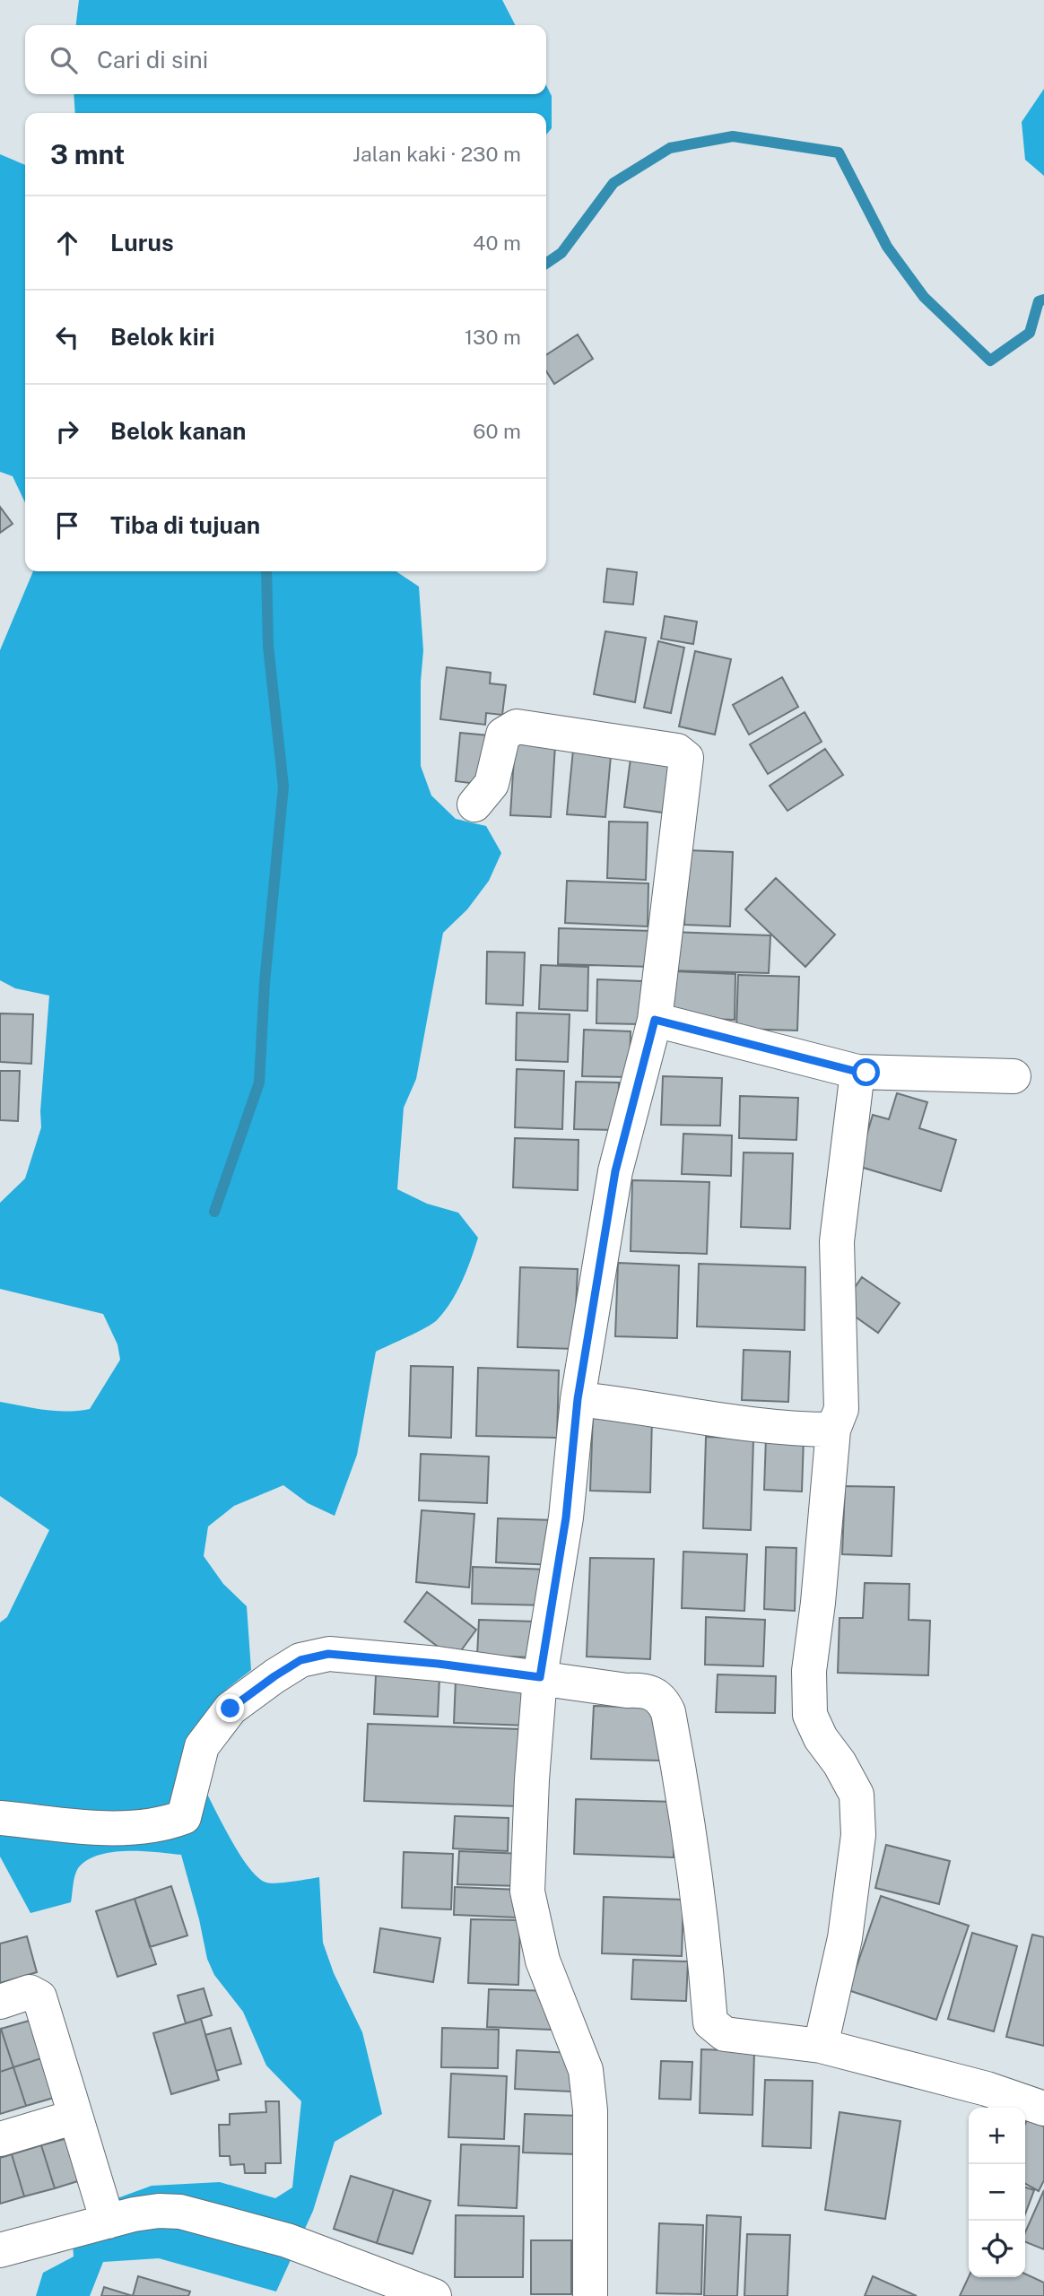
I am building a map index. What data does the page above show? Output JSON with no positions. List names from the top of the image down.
{
  "page": {
    "search": "Cari di sini",
    "heading": ["3 mnt", "Jalan kaki · 230 m"],
    "list": [
      ["Lurus", "40 m"],
      ["Belok kiri", "130 m"],
      ["Belok kanan", "60 m"],
      "Tiba di tujuan"
    ],
    "map_buttons": ["+", "−"]
  }
}
